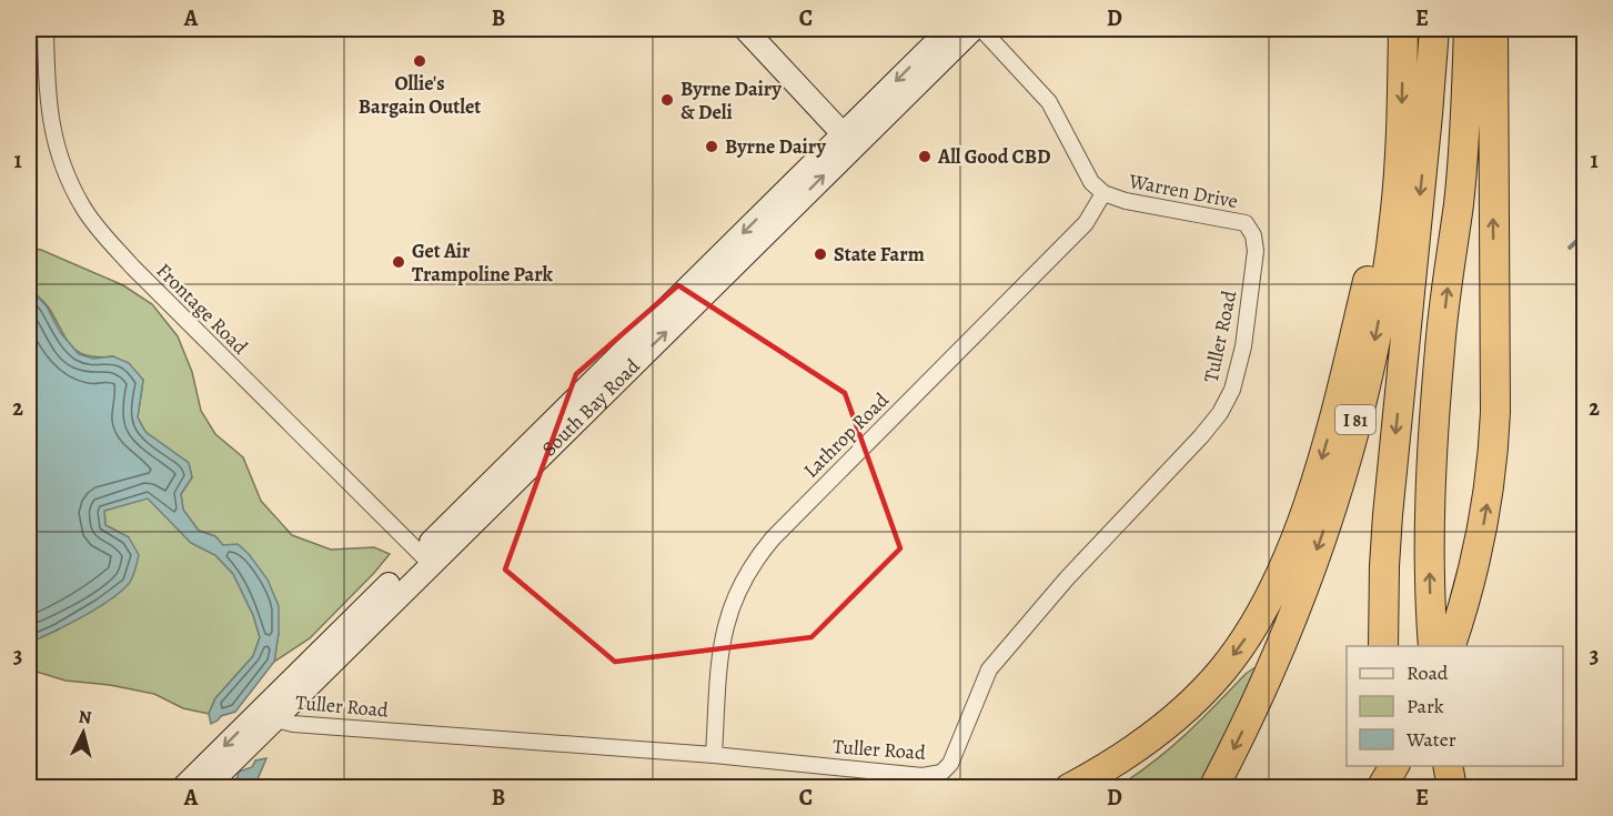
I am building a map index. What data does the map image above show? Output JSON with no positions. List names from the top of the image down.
{
  "streets": {
    "highway": ["I 81"],
    "street": [
      "Warren Drive",
      "Frontage Road",
      "Tuller Road",
      "South Bay Road",
      "Lathrop Road"
    ]
  },
  "crossings": [
    ["Warren Drive", "Tuller Road"],
    ["Warren Drive", "Lathrop Road"],
    ["Frontage Road", "South Bay Road"],
    ["Tuller Road", "South Bay Road"],
    ["Tuller Road", "Lathrop Road"]
  ],
  "places": [
    "Ollie's Bargain Outlet",
    "Byrne Dairy & Deli",
    "Byrne Dairy",
    "All Good CBD",
    "State Farm",
    "Get Air Trampoline Park"
  ],
  "legend": ["Road", "Park", "Water"],
  "north": "top",
  "grid": {
    "columns": [
      "A",
      "B",
      "C",
      "D",
      "E"
    ],
    "rows": ["1", "2", "3"]
  }
}
